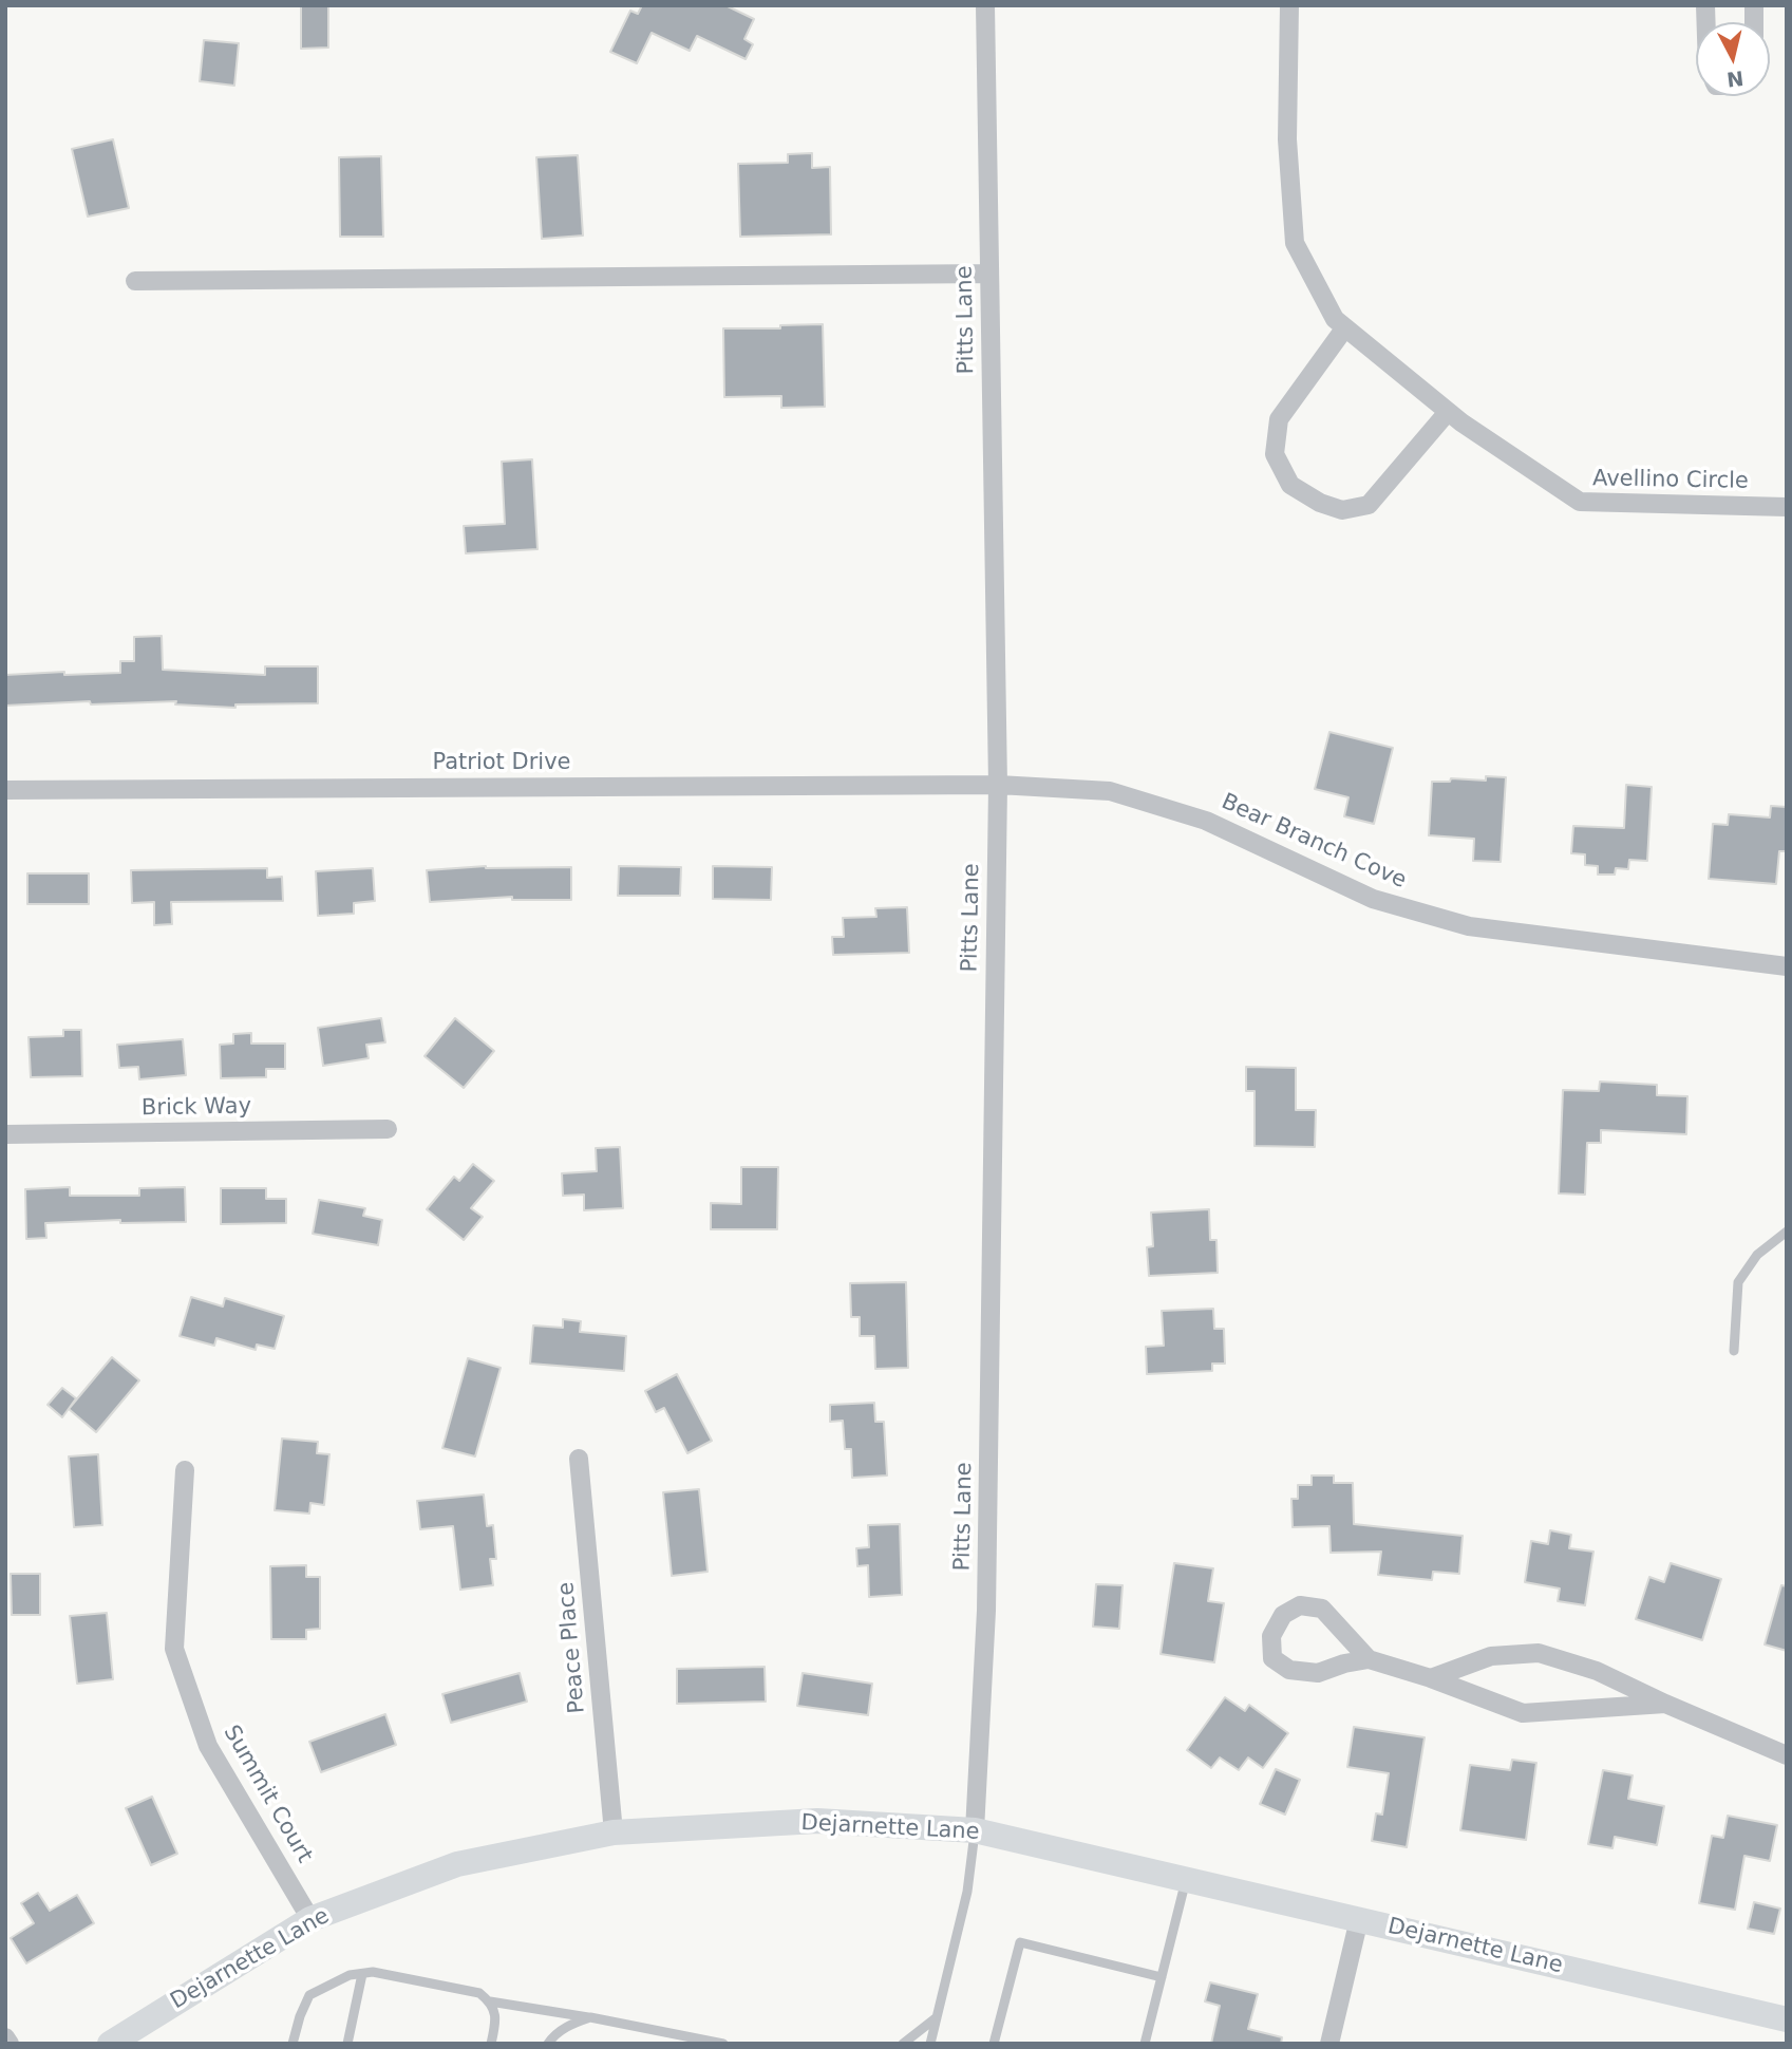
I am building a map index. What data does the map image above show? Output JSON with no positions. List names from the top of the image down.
{
  "streets": {
    "main road": ["Dejarnette Lane"],
    "street": [
      "Pitts Lane",
      "Avellino Circle",
      "Patriot Drive",
      "Bear Branch Cove",
      "Brick Way",
      "Peace Place",
      "Summit Court"
    ]
  },
  "crossings": [
    ["Pitts Lane", "Patriot Drive"],
    ["Pitts Lane", "Bear Branch Cove"],
    ["Pitts Lane", "Dejarnette Lane"],
    ["Patriot Drive", "Bear Branch Cove"],
    ["Peace Place", "Dejarnette Lane"],
    ["Summit Court", "Dejarnette Lane"]
  ],
  "north": "bottom"
}
